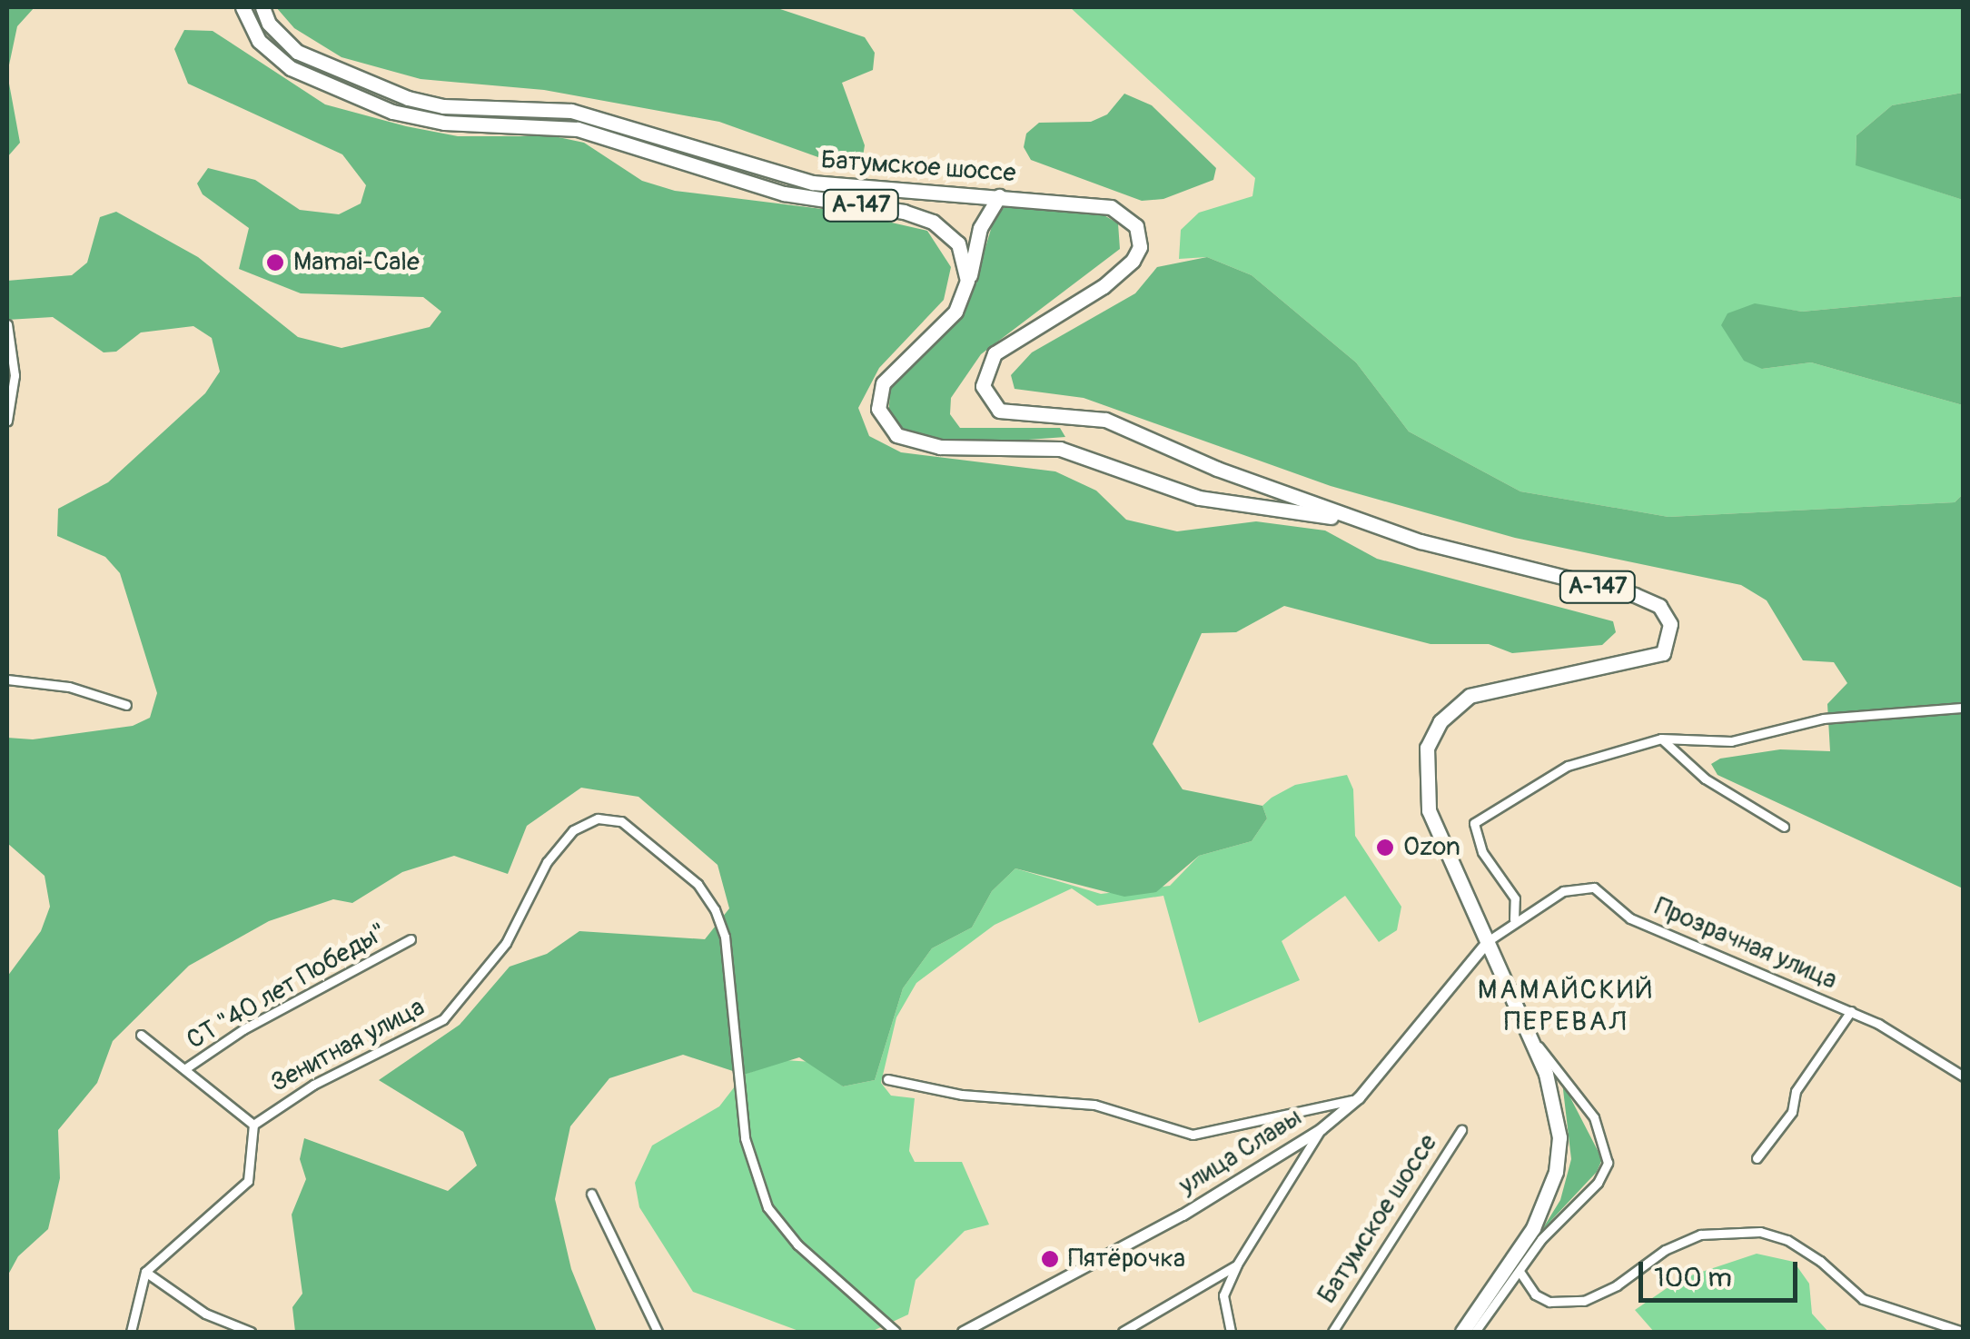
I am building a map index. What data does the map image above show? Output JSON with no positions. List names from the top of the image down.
{
  "streets": {
    "highway": ["Батумское шоссе", "А-147"],
    "street": [
      "Прозрачная улица",
      "СТ \"40 лет Победы\"",
      "Зенитная улица",
      "улица Славы"
    ]
  },
  "crossings": [
    ["Батумское шоссе", "Прозрачная улица"],
    ["Батумское шоссе", "улица Славы"],
    ["Прозрачная улица", "улица Славы"],
    ["СТ \"40 лет Победы\"", "Зенитная улица"]
  ],
  "districts": ["МАМАЙСКИЙ ПЕРЕВАЛ"],
  "places": ["Mamai-Cale", "Ozon", "Пятёрочка"],
  "scale_bar": "100 m"
}
